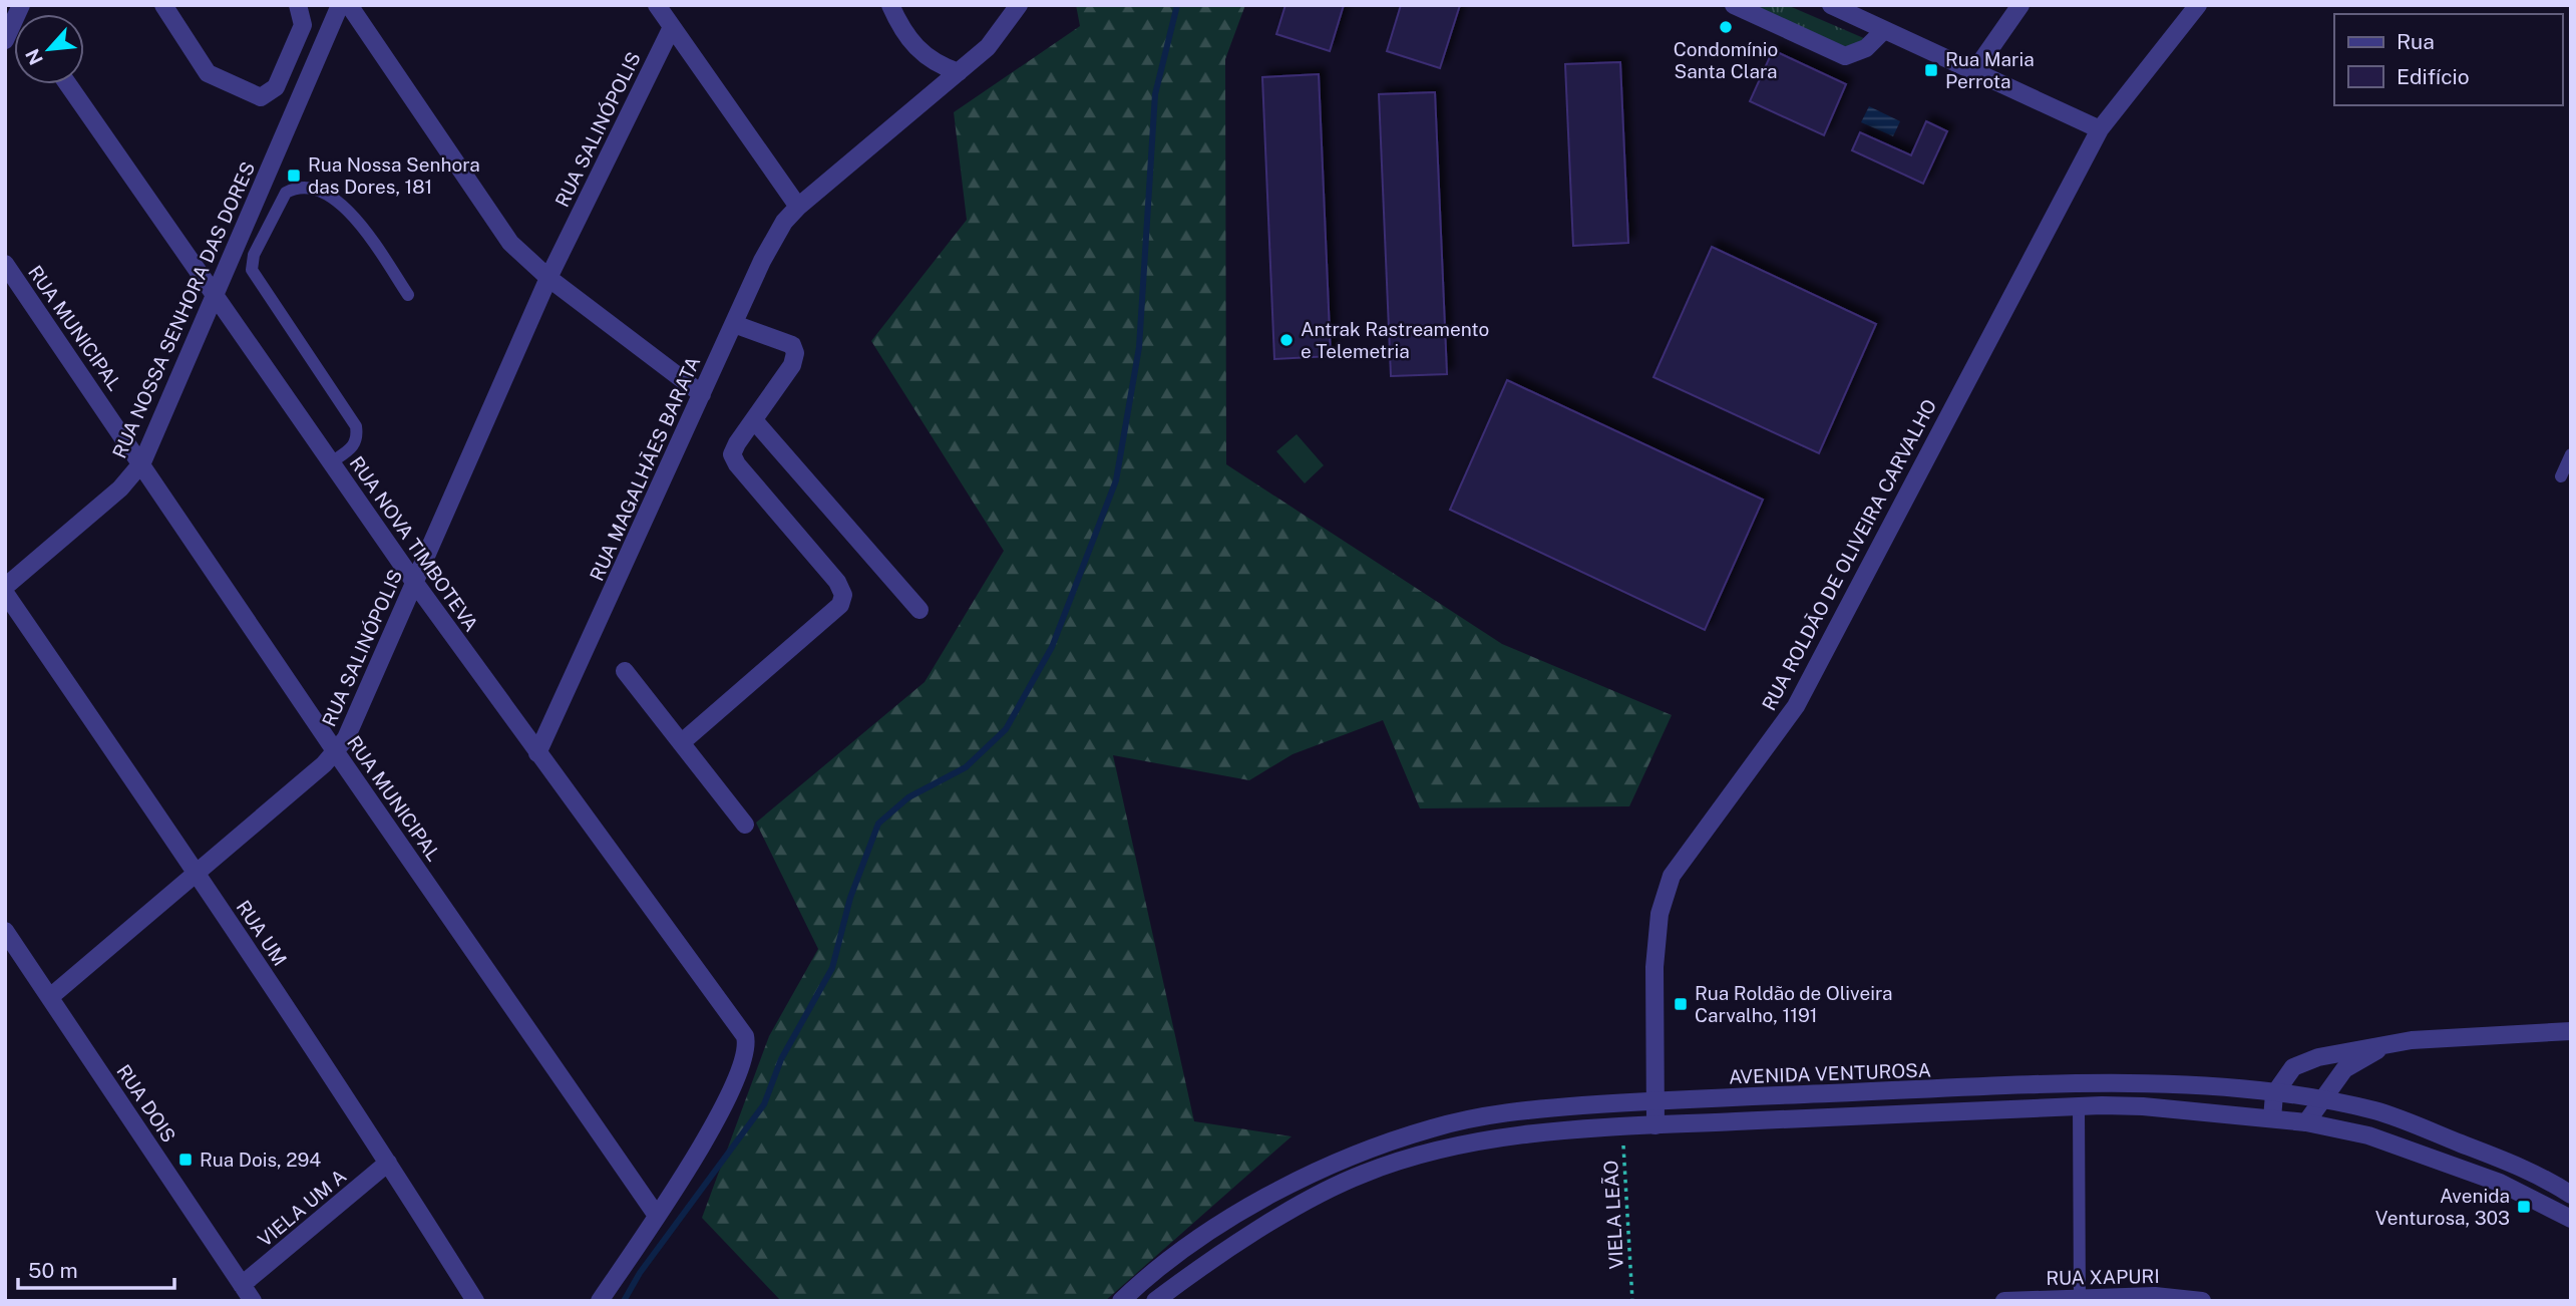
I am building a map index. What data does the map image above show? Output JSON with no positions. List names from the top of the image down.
{
  "streets": {
    "street": [
      "RUA SALINÓPOLIS",
      "RUA NOSSA SENHORA DAS DORES",
      "RUA MUNICIPAL",
      "RUA MAGALHÃES BARATA",
      "RUA NOVA TIMBOTEVA",
      "RUA ROLDÃO DE OLIVEIRA CARVALHO",
      "RUA UM",
      "AVENIDA VENTUROSA",
      "RUA DOIS",
      "VIELA UM A",
      "RUA XAPURI"
    ],
    "path": ["VIELA LEÃO"]
  },
  "crossings": [
    ["RUA SALINÓPOLIS", "RUA MUNICIPAL"],
    ["RUA SALINÓPOLIS", "RUA NOVA TIMBOTEVA"],
    ["RUA SALINÓPOLIS", "RUA UM"],
    ["RUA SALINÓPOLIS", "RUA DOIS"],
    ["RUA NOSSA SENHORA DAS DORES", "RUA MUNICIPAL"],
    ["RUA NOSSA SENHORA DAS DORES", "RUA NOVA TIMBOTEVA"],
    ["RUA MUNICIPAL", "RUA NOVA TIMBOTEVA"],
    ["RUA MAGALHÃES BARATA", "RUA NOVA TIMBOTEVA"],
    ["RUA ROLDÃO DE OLIVEIRA CARVALHO", "AVENIDA VENTUROSA"],
    ["RUA UM", "VIELA UM A"],
    ["RUA DOIS", "VIELA UM A"]
  ],
  "places": {
    "other": ["Condomínio Santa Clara", "Antrak Rastreamento e Telemetria"],
    "transit": [
      "Rua Maria Perrota",
      "Rua Nossa Senhora das Dores, 181",
      "Rua Roldão de Oliveira Carvalho, 1191",
      "Rua Dois, 294",
      "Avenida Venturosa, 303"
    ]
  },
  "legend": ["Rua", "Edifício"],
  "scale_bar": "50 m",
  "north": "bottom left"
}
